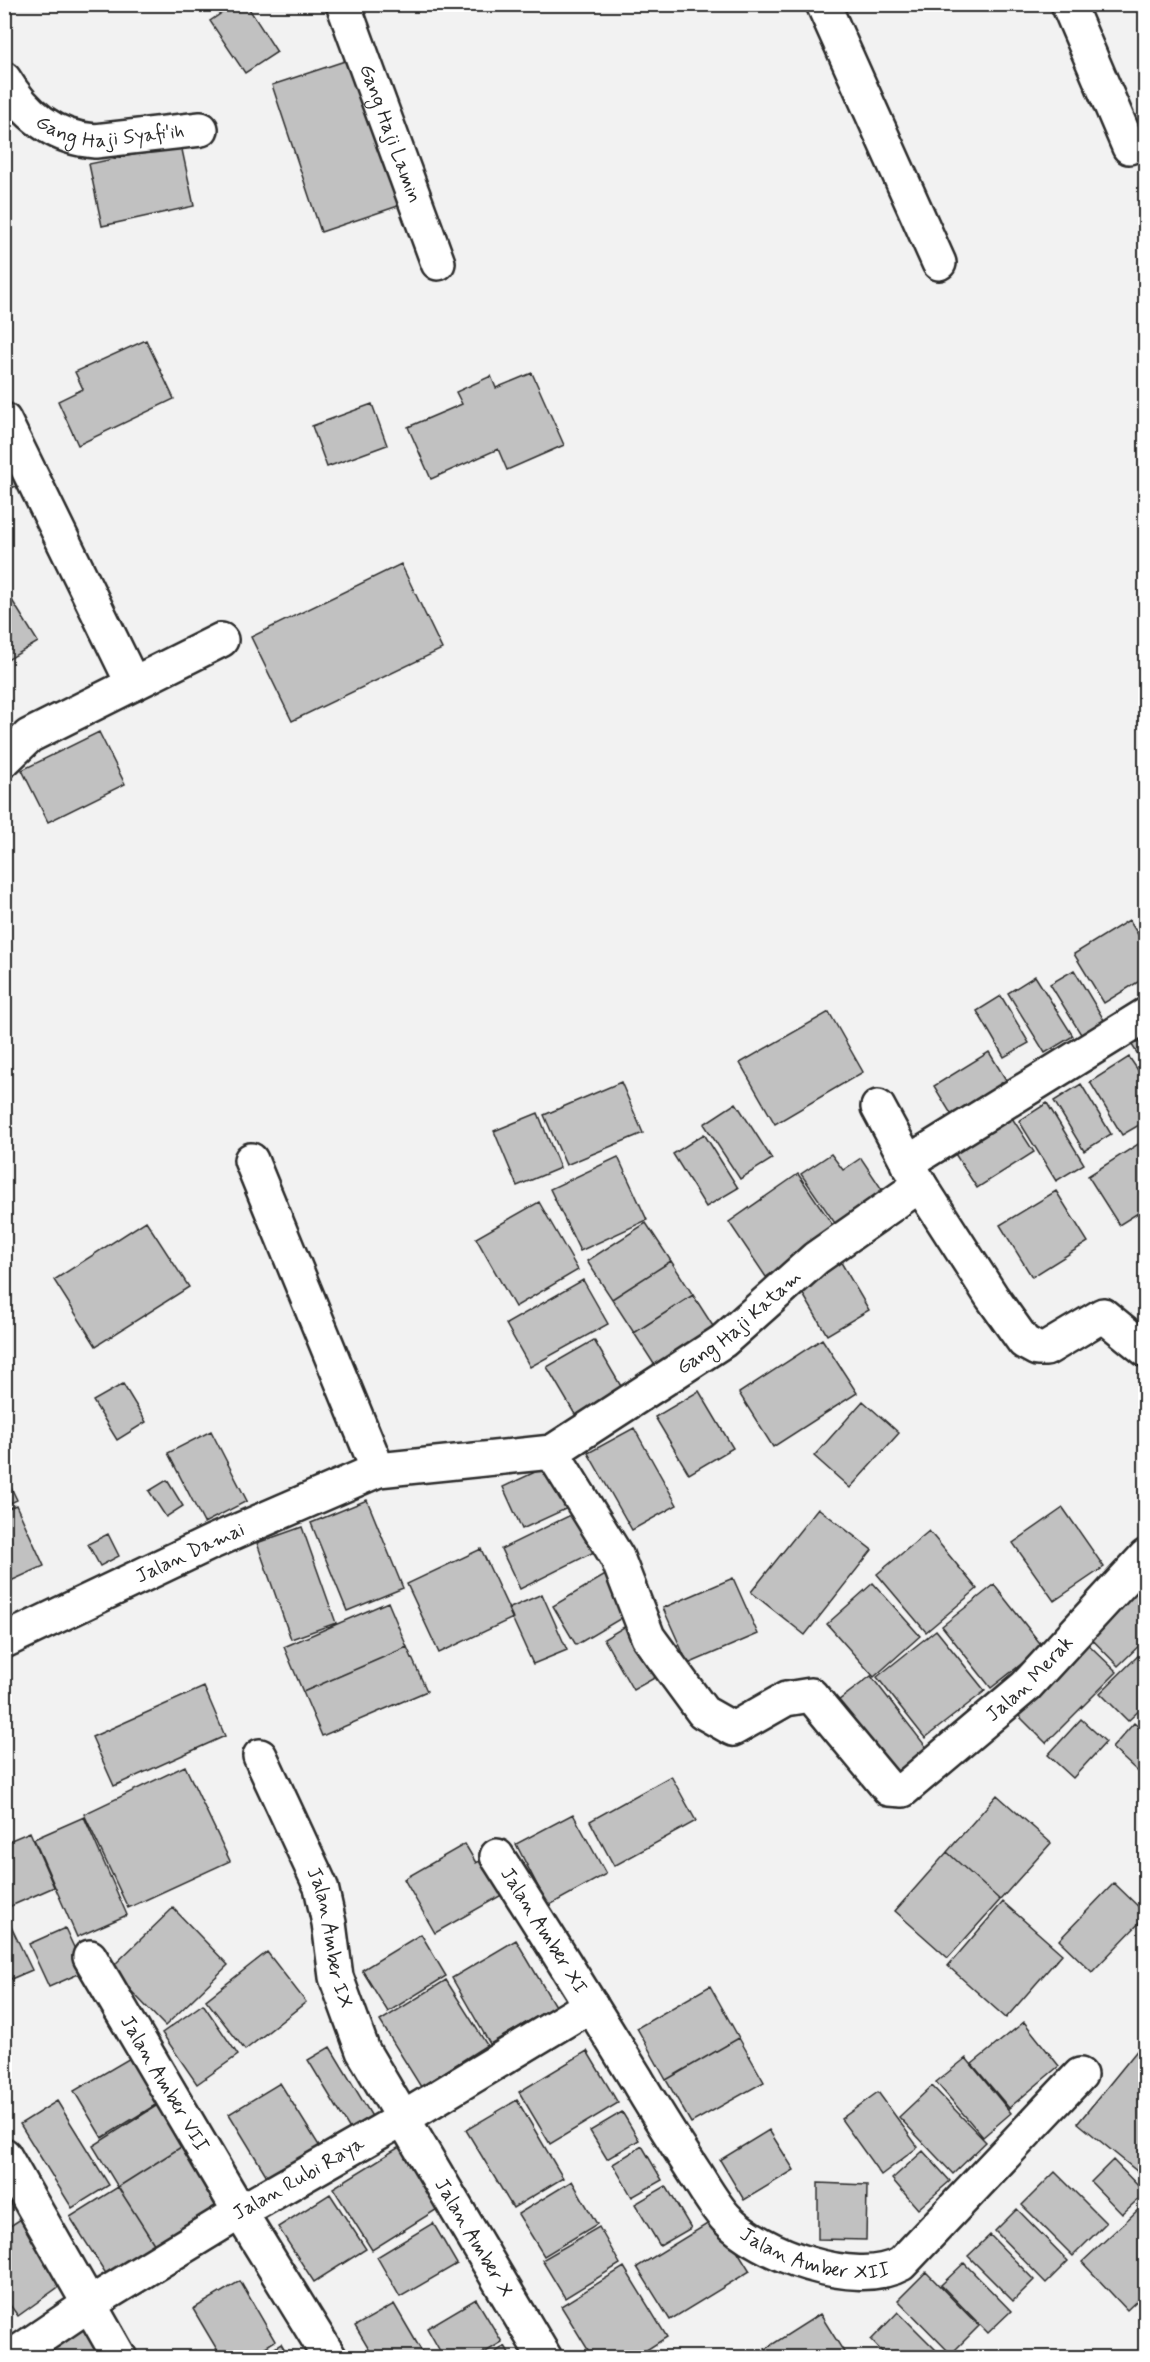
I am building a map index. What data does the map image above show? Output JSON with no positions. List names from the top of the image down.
{
  "streets": {
    "street": [
      "Gang Haji Syafi'ih",
      "Gang Haji Lamin",
      "Gang Haji Katam",
      "Jalan Damai",
      "Jalan Merak",
      "Jalan Amber XI",
      "Jalan Amber IX",
      "Jalan Amber VII",
      "Jalan Rubi Raya",
      "Jalan Amber X",
      "Jalan Amber XII"
    ]
  },
  "crossings": [
    ["Gang Haji Katam", "Jalan Damai"],
    ["Gang Haji Katam", "Jalan Merak"],
    ["Jalan Damai", "Jalan Merak"],
    ["Jalan Amber XI", "Jalan Rubi Raya"],
    ["Jalan Amber XI", "Jalan Amber XII"],
    ["Jalan Amber IX", "Jalan Rubi Raya"],
    ["Jalan Amber IX", "Jalan Amber X"],
    ["Jalan Amber VII", "Jalan Rubi Raya"],
    ["Jalan Rubi Raya", "Jalan Amber X"],
    ["Jalan Rubi Raya", "Jalan Amber XII"]
  ]
}
